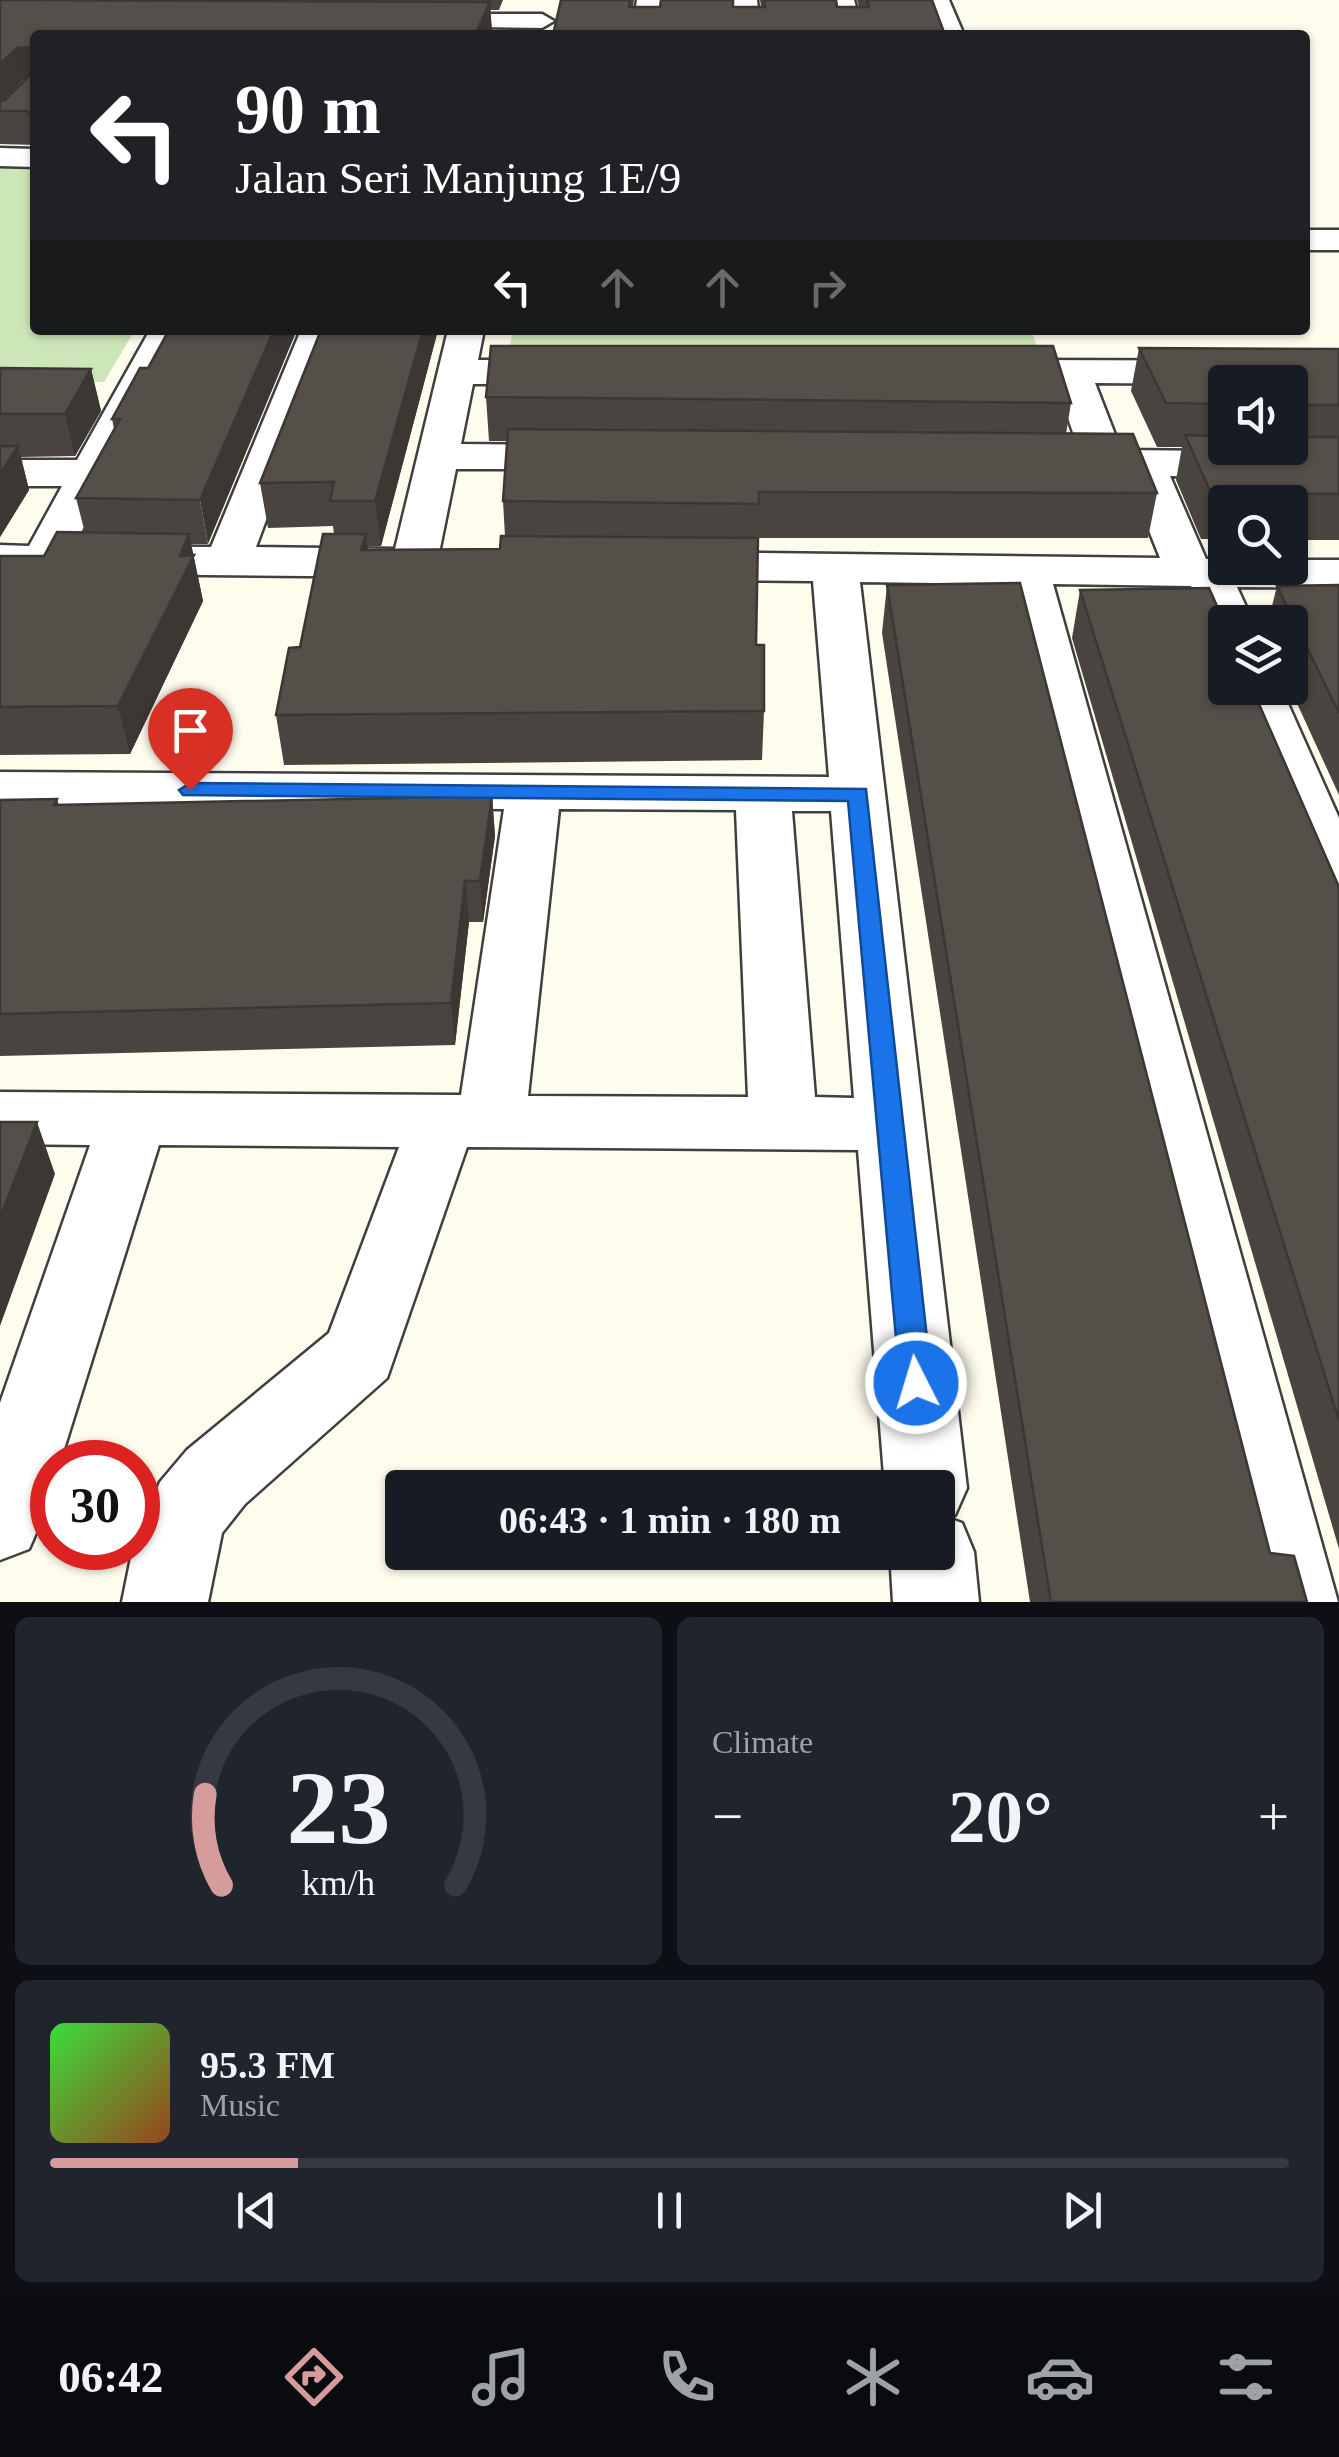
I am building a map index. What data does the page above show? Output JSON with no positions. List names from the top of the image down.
{
  "page": {
    "turn": ["90 m", "Jalan Seri Manjung 1E/9"],
    "limit": "30",
    "trip": "06:43 · 1 min · 180 m",
    "tile": "Climate",
    "heat": ["−", "20°", "+"],
    "song": ["95.3 FM", "Music"],
    "tabs": "06:42",
    "gauge": ["23", "km/h"]
  }
}
